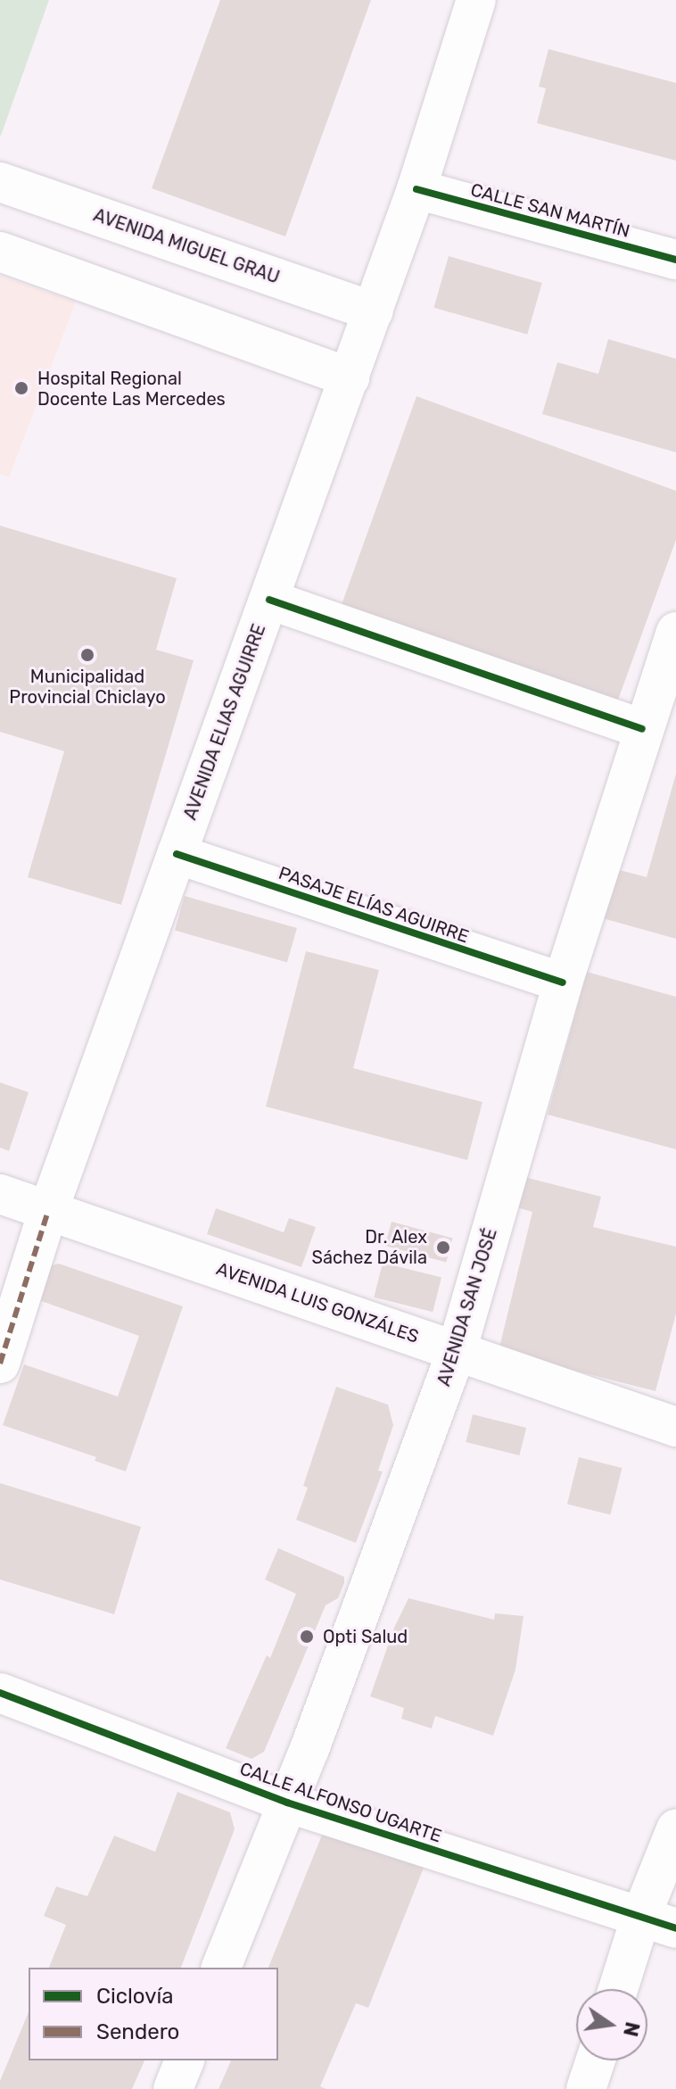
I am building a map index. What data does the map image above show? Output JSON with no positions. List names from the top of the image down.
{
  "streets": {
    "main road": [
      "CALLE SAN MARTÍN",
      "AVENIDA MIGUEL GRAU",
      "AVENIDA ELIAS AGUIRRE",
      "PASAJE ELÍAS AGUIRRE",
      "AVENIDA LUIS GONZÁLES",
      "AVENIDA SAN JOSÉ",
      "CALLE ALFONSO UGARTE"
    ]
  },
  "crossings": [
    ["CALLE SAN MARTÍN", "AVENIDA ELIAS AGUIRRE"],
    ["AVENIDA MIGUEL GRAU", "AVENIDA ELIAS AGUIRRE"],
    ["AVENIDA ELIAS AGUIRRE", "PASAJE ELÍAS AGUIRRE"],
    ["AVENIDA ELIAS AGUIRRE", "AVENIDA LUIS GONZÁLES"],
    ["PASAJE ELÍAS AGUIRRE", "AVENIDA SAN JOSÉ"],
    ["AVENIDA LUIS GONZÁLES", "AVENIDA SAN JOSÉ"],
    ["AVENIDA SAN JOSÉ", "CALLE ALFONSO UGARTE"]
  ],
  "places": [
    "Hospital Regional Docente Las Mercedes",
    "Municipalidad Provincial Chiclayo",
    "Dr. Alex Sáchez Dávila",
    "Opti Salud"
  ],
  "legend": ["Ciclovía", "Sendero"],
  "north": "right"
}
